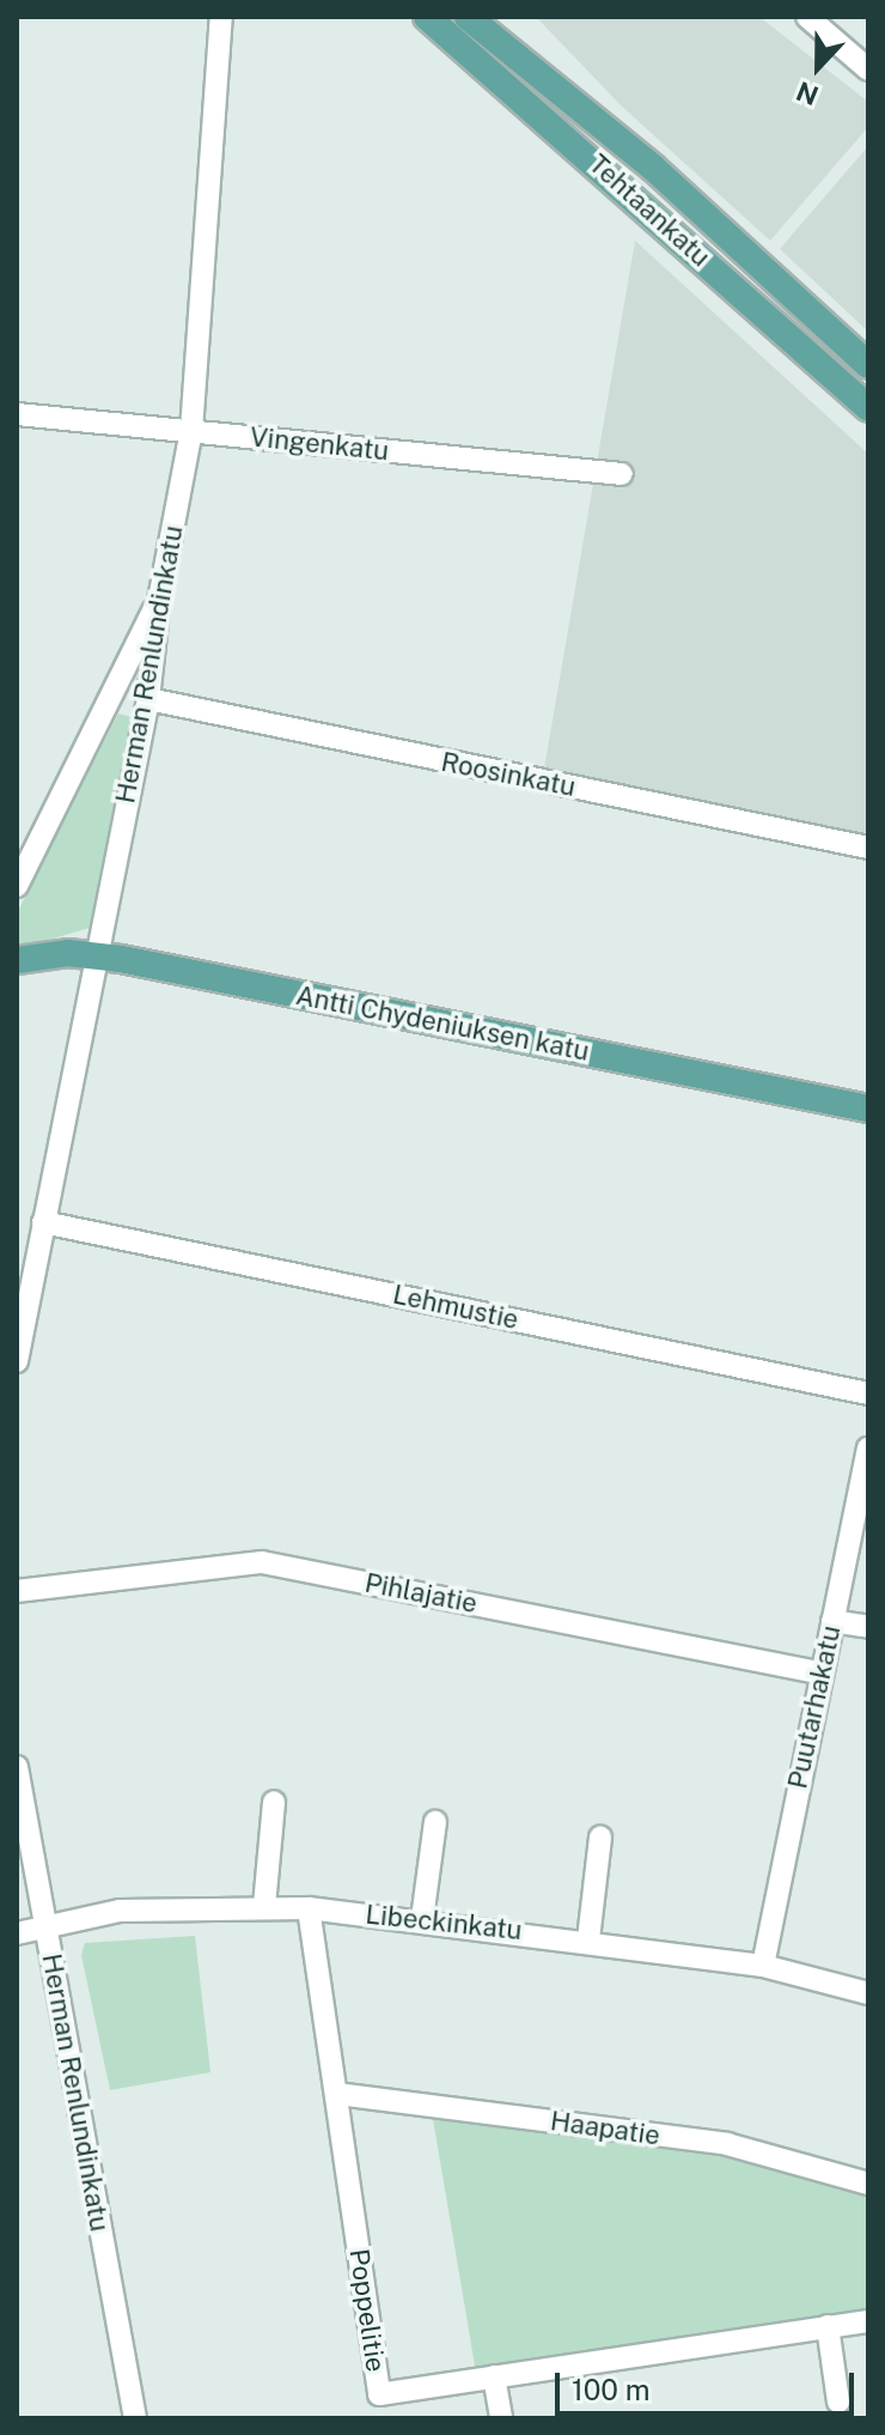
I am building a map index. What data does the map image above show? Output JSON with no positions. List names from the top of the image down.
{
  "streets": {
    "main road": ["Tehtaankatu", "Antti Chydeniuksen katu"],
    "street": [
      "Vingenkatu",
      "Herman Renlundinkatu",
      "Roosinkatu",
      "Lehmustie",
      "Pihlajatie",
      "Puutarhakatu",
      "Libeckinkatu",
      "Haapatie",
      "Poppelitie"
    ]
  },
  "crossings": [
    ["Vingenkatu", "Herman Renlundinkatu"],
    ["Herman Renlundinkatu", "Roosinkatu"],
    ["Herman Renlundinkatu", "Antti Chydeniuksen katu"],
    ["Herman Renlundinkatu", "Lehmustie"],
    ["Herman Renlundinkatu", "Libeckinkatu"],
    ["Pihlajatie", "Puutarhakatu"],
    ["Puutarhakatu", "Libeckinkatu"],
    ["Libeckinkatu", "Poppelitie"],
    ["Haapatie", "Poppelitie"]
  ],
  "scale_bar": "100 m",
  "north": "bottom"
}
